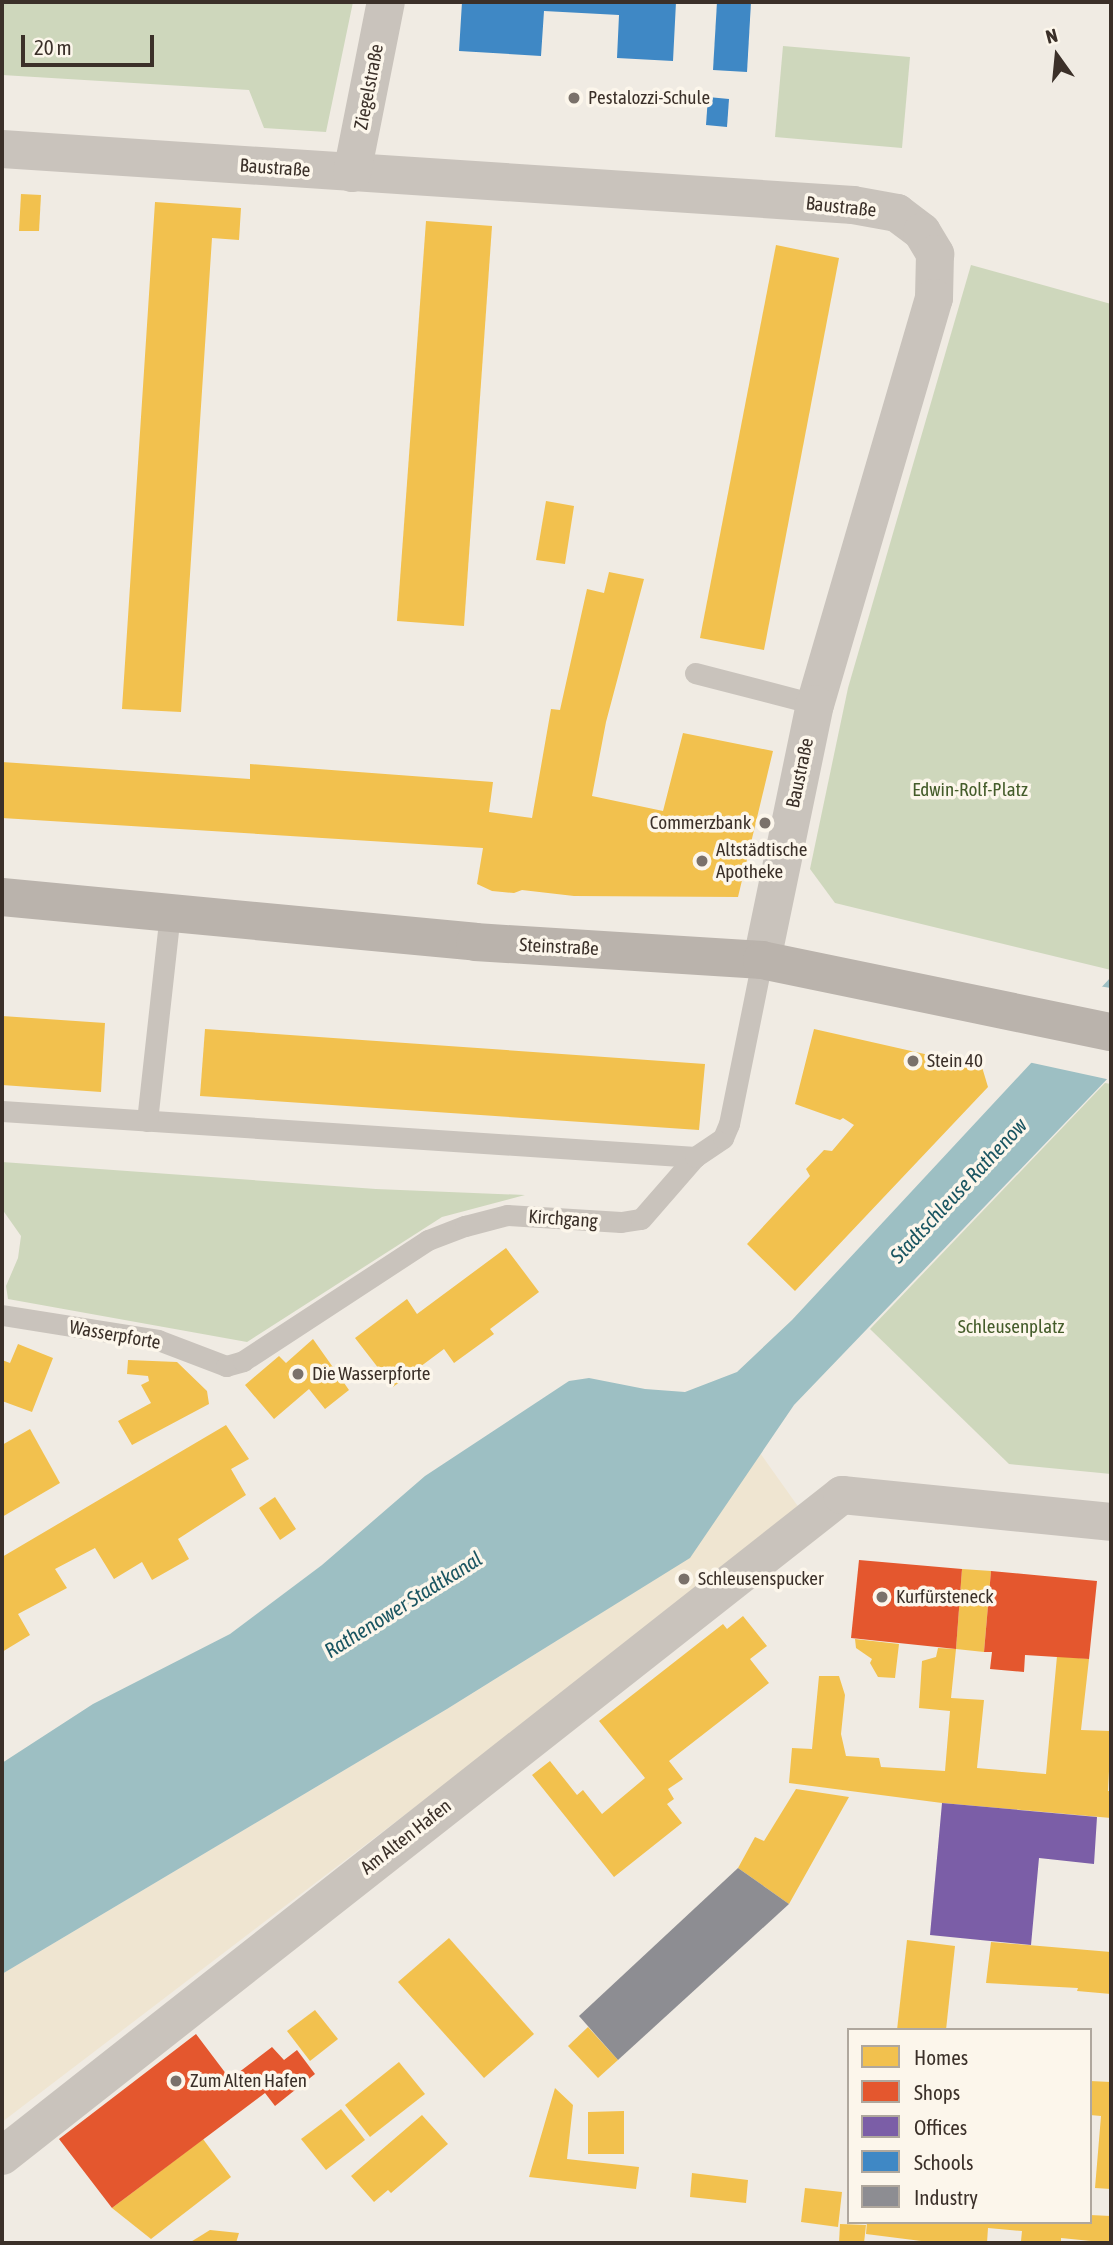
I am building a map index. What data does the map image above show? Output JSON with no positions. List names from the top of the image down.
{
  "streets": {
    "main road": ["Steinstraße"],
    "street": ["Ziegelstraße", "Baustraße", "Am Alten Hafen"],
    "lane": ["Kirchgang", "Wasserpforte"]
  },
  "crossings": [
    ["Ziegelstraße", "Baustraße"],
    ["Baustraße", "Steinstraße"],
    ["Baustraße", "Kirchgang"],
    ["Steinstraße", "Kirchgang"],
    ["Kirchgang", "Wasserpforte"]
  ],
  "water": ["Stadtschleuse Rathenow", "Rathenower Stadtkanal"],
  "parks": ["Edwin-Rolf-Platz", "Schleusenplatz"],
  "places": [
    "Pestalozzi-Schule",
    "Commerzbank",
    "Altstädtische Apotheke",
    "Stein 40",
    "Die Wasserpforte",
    "Schleusenspucker",
    "Kurfürsteneck",
    "Zum Alten Hafen"
  ],
  "legend": [
    "Homes",
    "Shops",
    "Offices",
    "Schools",
    "Industry"
  ],
  "scale_bar": "20 m",
  "north": "top"
}
